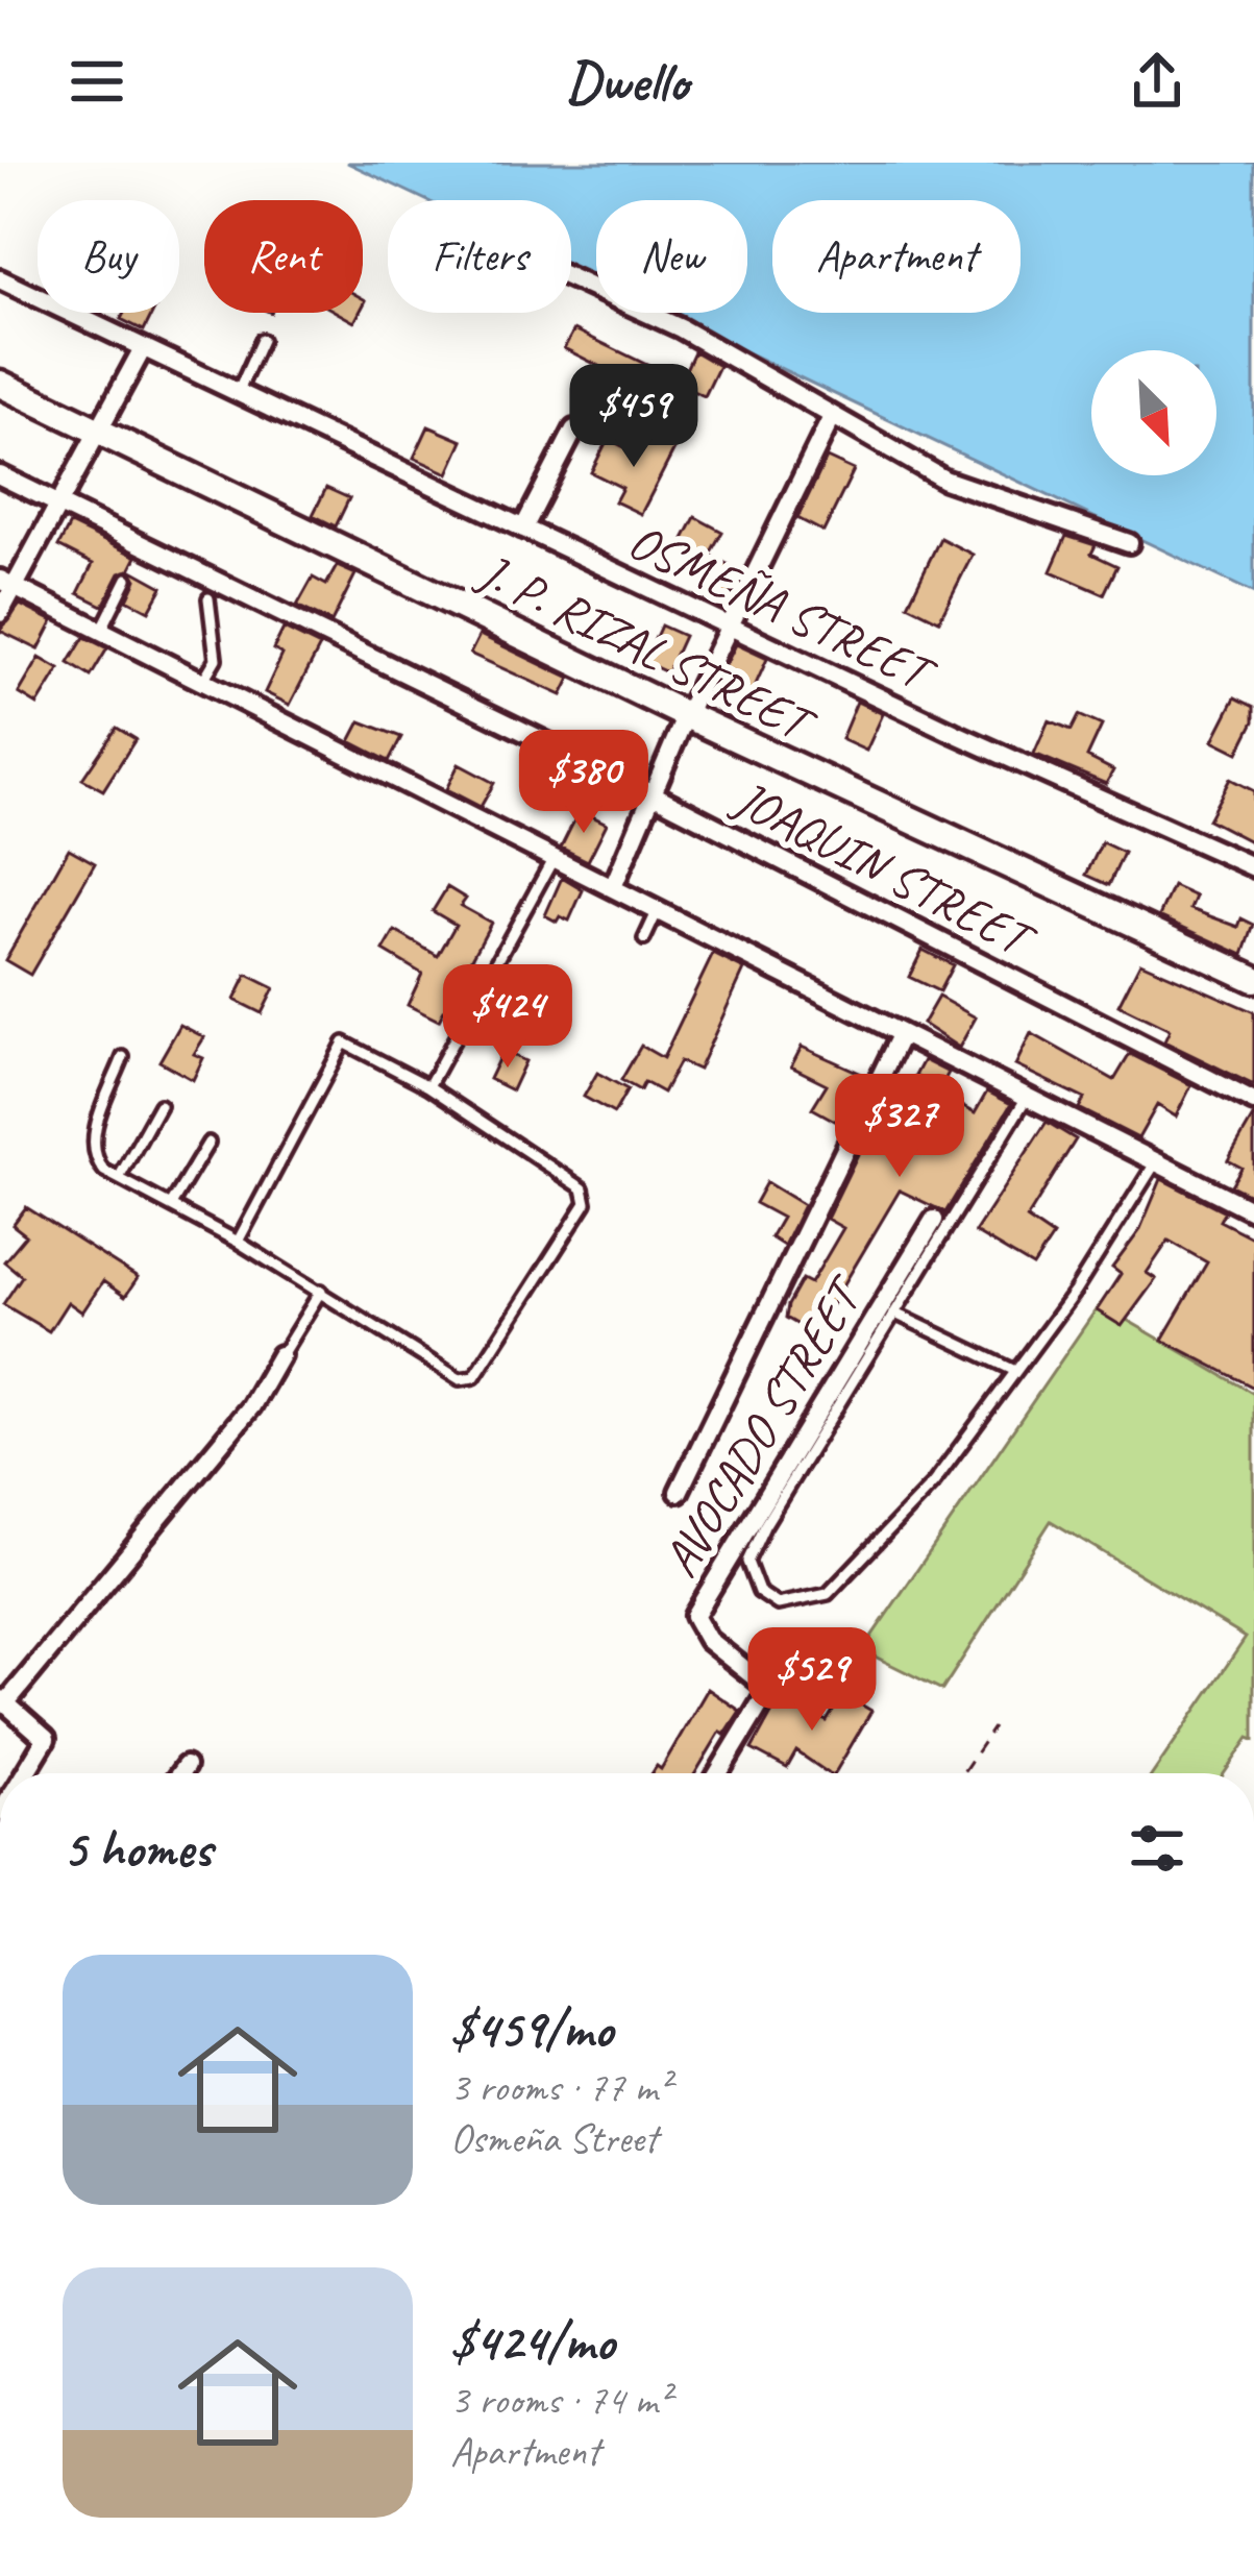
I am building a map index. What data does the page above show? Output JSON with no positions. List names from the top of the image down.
{
  "streets": {
    "main road": ["J. P. RIZAL STREET"],
    "street": ["OSMEÑA STREET", "JOAQUIN STREET", "AVOCADO STREET"]
  },
  "north": "bottom right",
  "page": {
    "header": "Dwello",
    "chip": [
      "Buy",
      "Rent",
      "Filters",
      "New",
      "Apartment"
    ],
    "price": [
      "$459",
      "$380",
      "$424",
      "$327",
      "$529"
    ],
    "heading": "5 homes",
    "list": [
      {
        "name": "$459/mo",
        "note": "3 rooms · 77 m² · Osmeña Street"
      },
      {
        "name": "$424/mo",
        "note": "3 rooms · 74 m² · Apartment"
      }
    ]
  }
}
